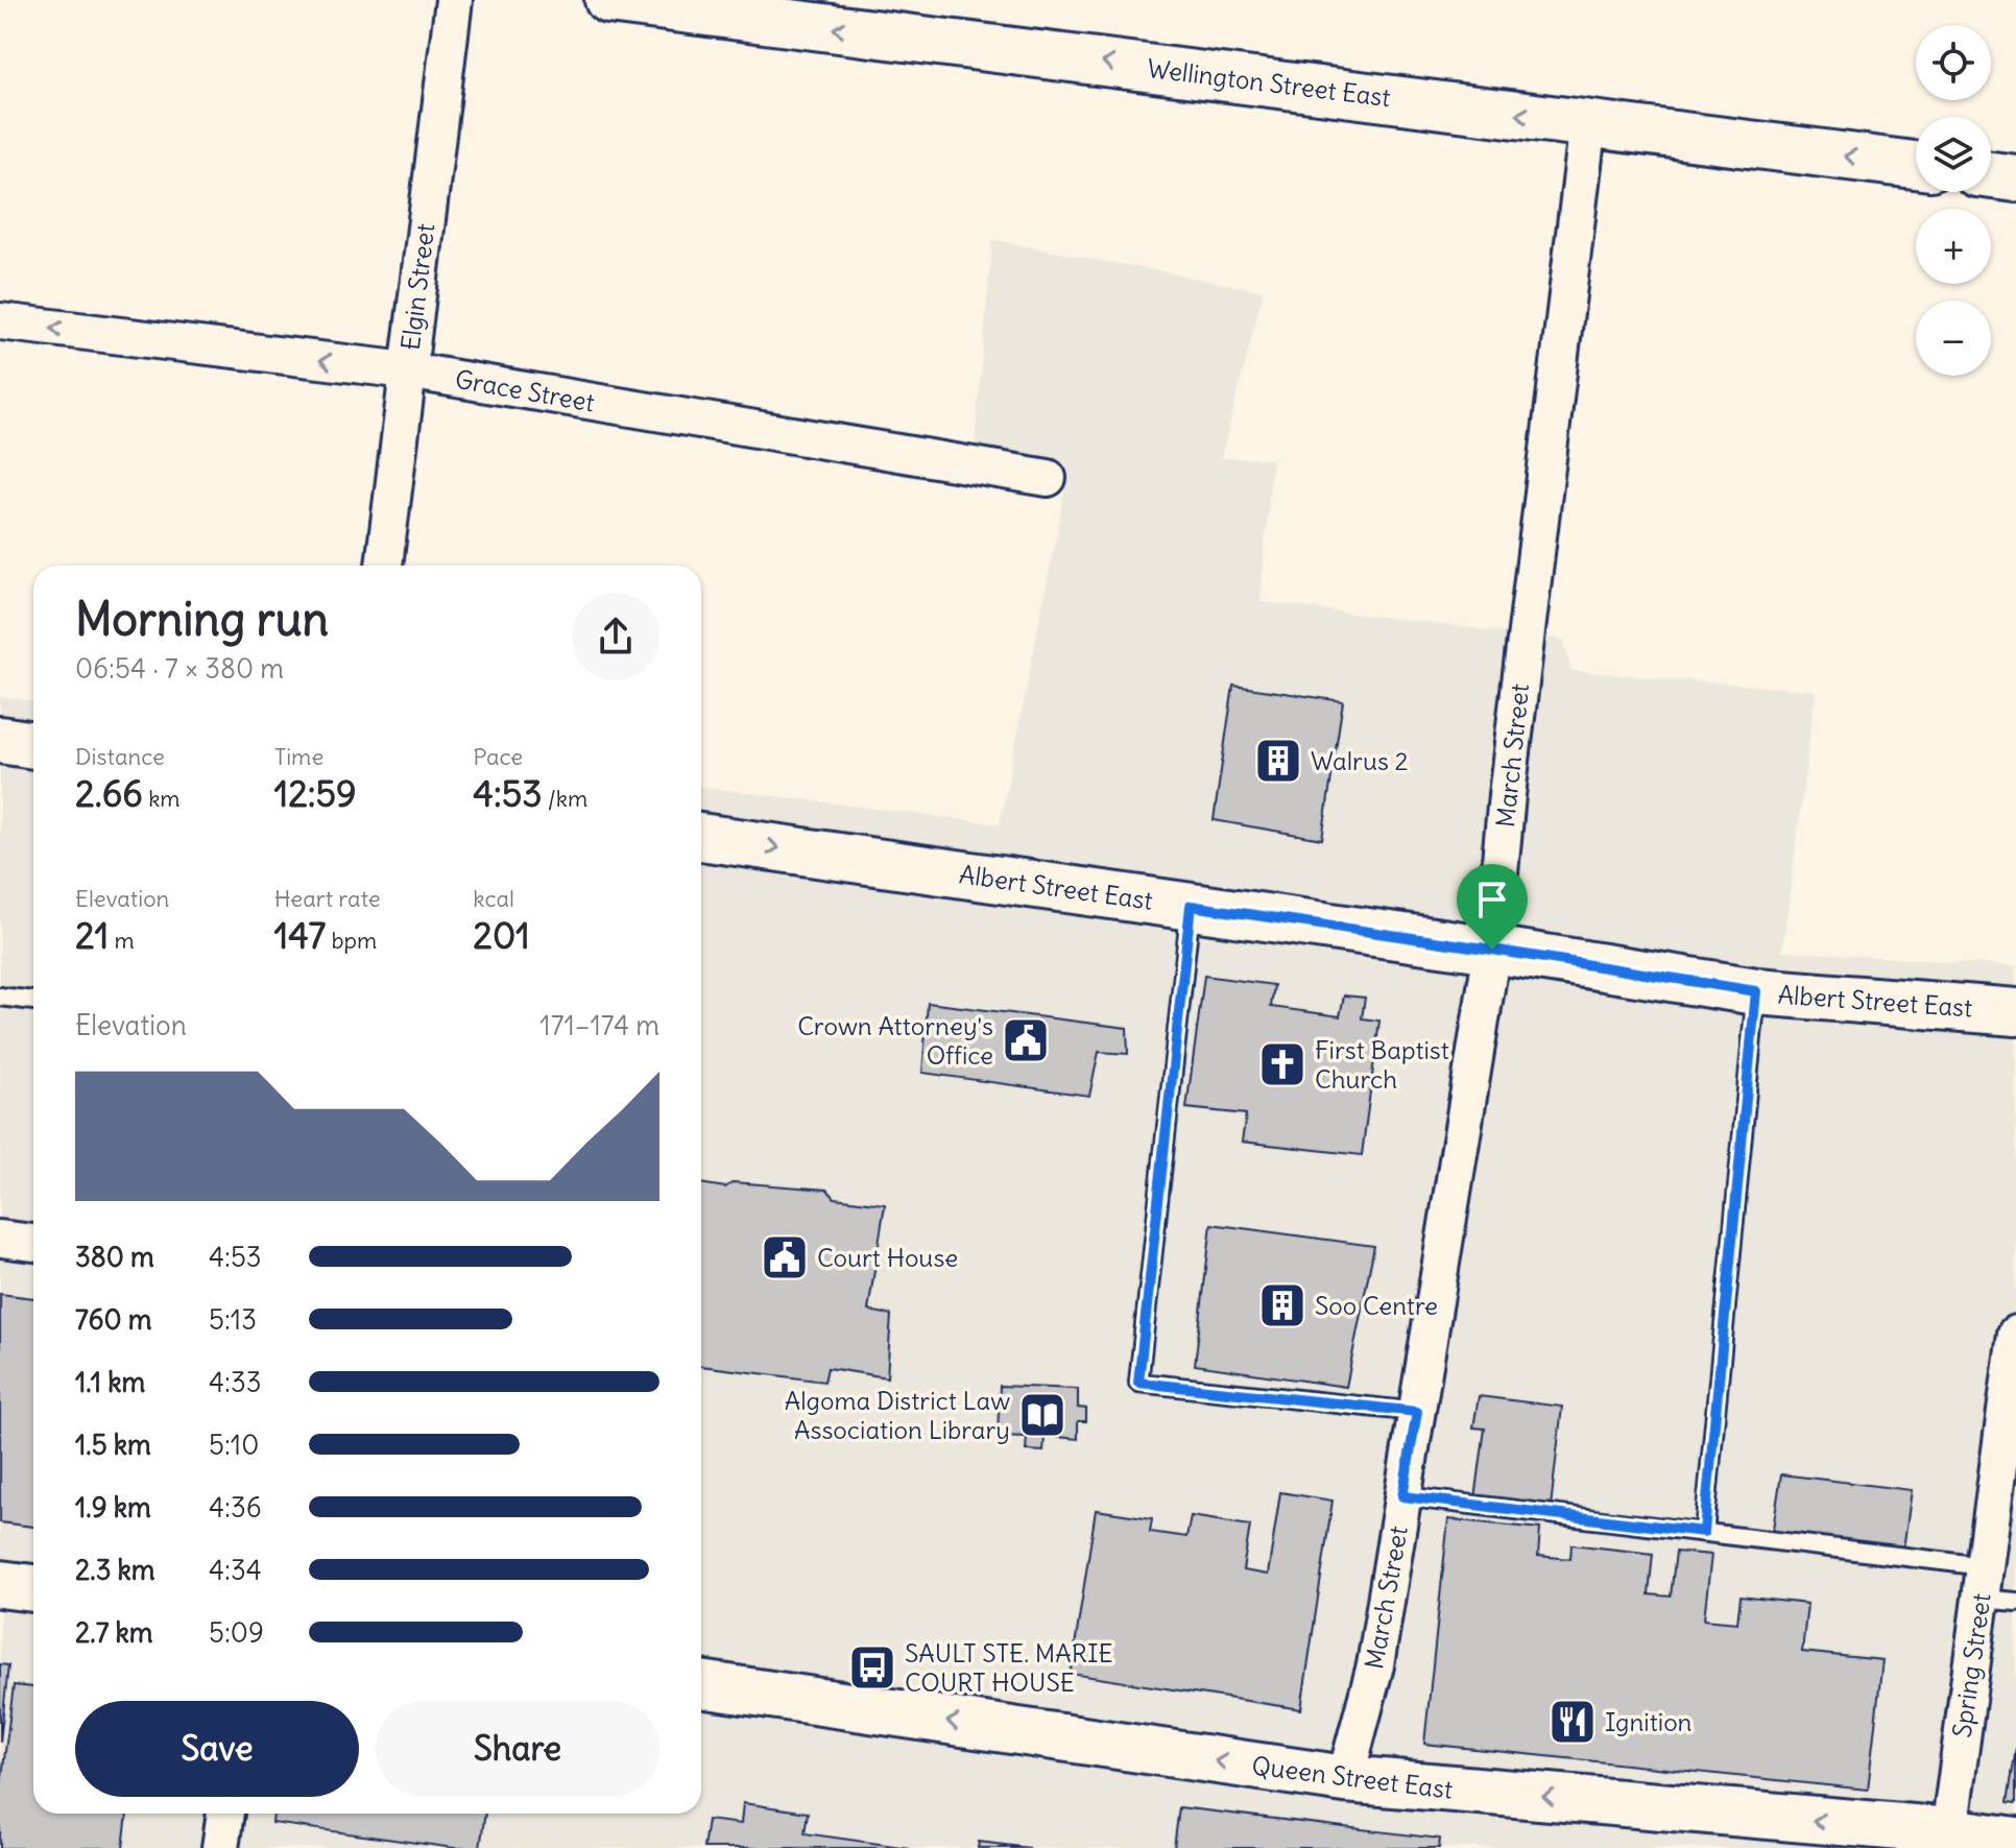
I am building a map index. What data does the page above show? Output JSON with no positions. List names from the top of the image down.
{
  "streets": {
    "main road": ["Wellington Street East", "Albert Street East", "Queen Street East"],
    "street": [
      "Elgin Street",
      "Grace Street",
      "March Street",
      "Spring Street"
    ]
  },
  "crossings": [
    ["Wellington Street East", "March Street"],
    ["Elgin Street", "Grace Street"],
    ["March Street", "Albert Street East"],
    ["March Street", "Queen Street East"],
    ["Spring Street", "Queen Street East"]
  ],
  "one_way": [
    "Wellington Street East",
    "Grace Street",
    "Albert Street East",
    "Queen Street East"
  ],
  "places": {
    "building": ["Walrus 2", "Soo Centre"],
    "public building": ["Crown Attorney's Office", "Court House"],
    "church": ["First Baptist Church"],
    "library": ["Algoma District Law Association Library"],
    "bus stop": ["SAULT STE. MARIE COURT HOUSE"],
    "restaurant": ["Ignition"]
  },
  "page": {
    "map_buttons": ["+", "−"],
    "heading": ["Morning run", "06:54 · 7 × 380 m"],
    "stats": [
      ["Distance", "2.66 km"],
      ["Time", "12:59"],
      ["Pace", "4:53 /km"],
      ["Elevation", "21 m"],
      ["Heart rate", "147 bpm"],
      ["kcal", "201"]
    ],
    "chart": ["Elevation", "171–174 m"],
    "list": [
      {
        "name": "380 m",
        "note": "4:53"
      },
      {
        "name": "760 m",
        "note": "5:13"
      },
      {
        "name": "1.1 km",
        "note": "4:33"
      },
      {
        "name": "1.5 km",
        "note": "5:10"
      },
      {
        "name": "1.9 km",
        "note": "4:36"
      },
      {
        "name": "2.3 km",
        "note": "4:34"
      },
      {
        "name": "2.7 km",
        "note": "5:09"
      }
    ],
    "buttons": ["Save", "Share"]
  }
}
